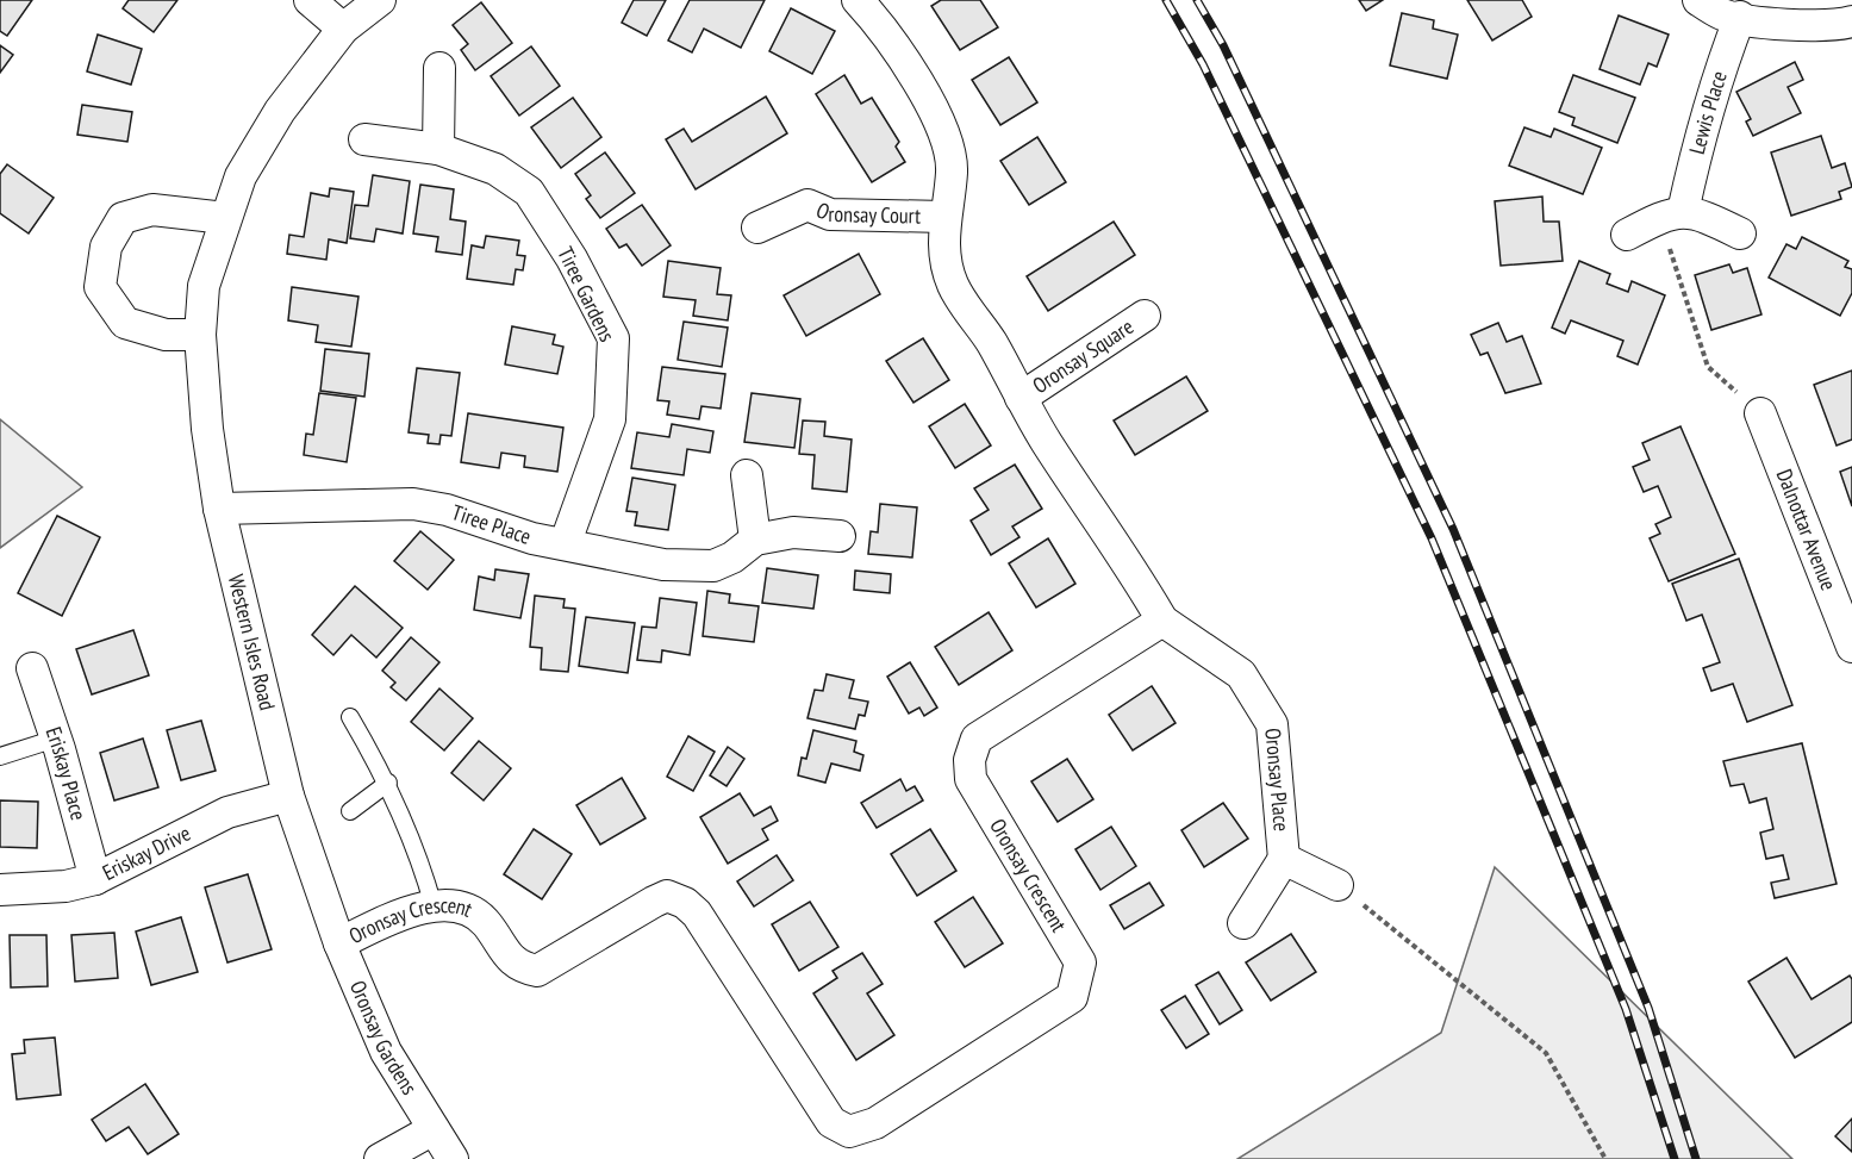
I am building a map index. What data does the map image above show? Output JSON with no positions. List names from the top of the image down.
{
  "streets": {
    "street": [
      "Lewis Place",
      "Oronsay Court",
      "Tiree Gardens",
      "Oronsay Square",
      "Tiree Place",
      "Dalnottar Avenue",
      "Western Isles Road",
      "Eriskay Place",
      "Oronsay Place",
      "Eriskay Drive",
      "Oronsay Crescent",
      "Oronsay Gardens"
    ]
  },
  "crossings": [
    ["Tiree Gardens", "Tiree Place"],
    ["Tiree Place", "Western Isles Road"],
    ["Western Isles Road", "Eriskay Drive"],
    ["Western Isles Road", "Oronsay Crescent"],
    ["Western Isles Road", "Oronsay Gardens"],
    ["Eriskay Place", "Eriskay Drive"],
    ["Oronsay Place", "Oronsay Crescent"],
    ["Oronsay Crescent", "Oronsay Gardens"]
  ]
}
